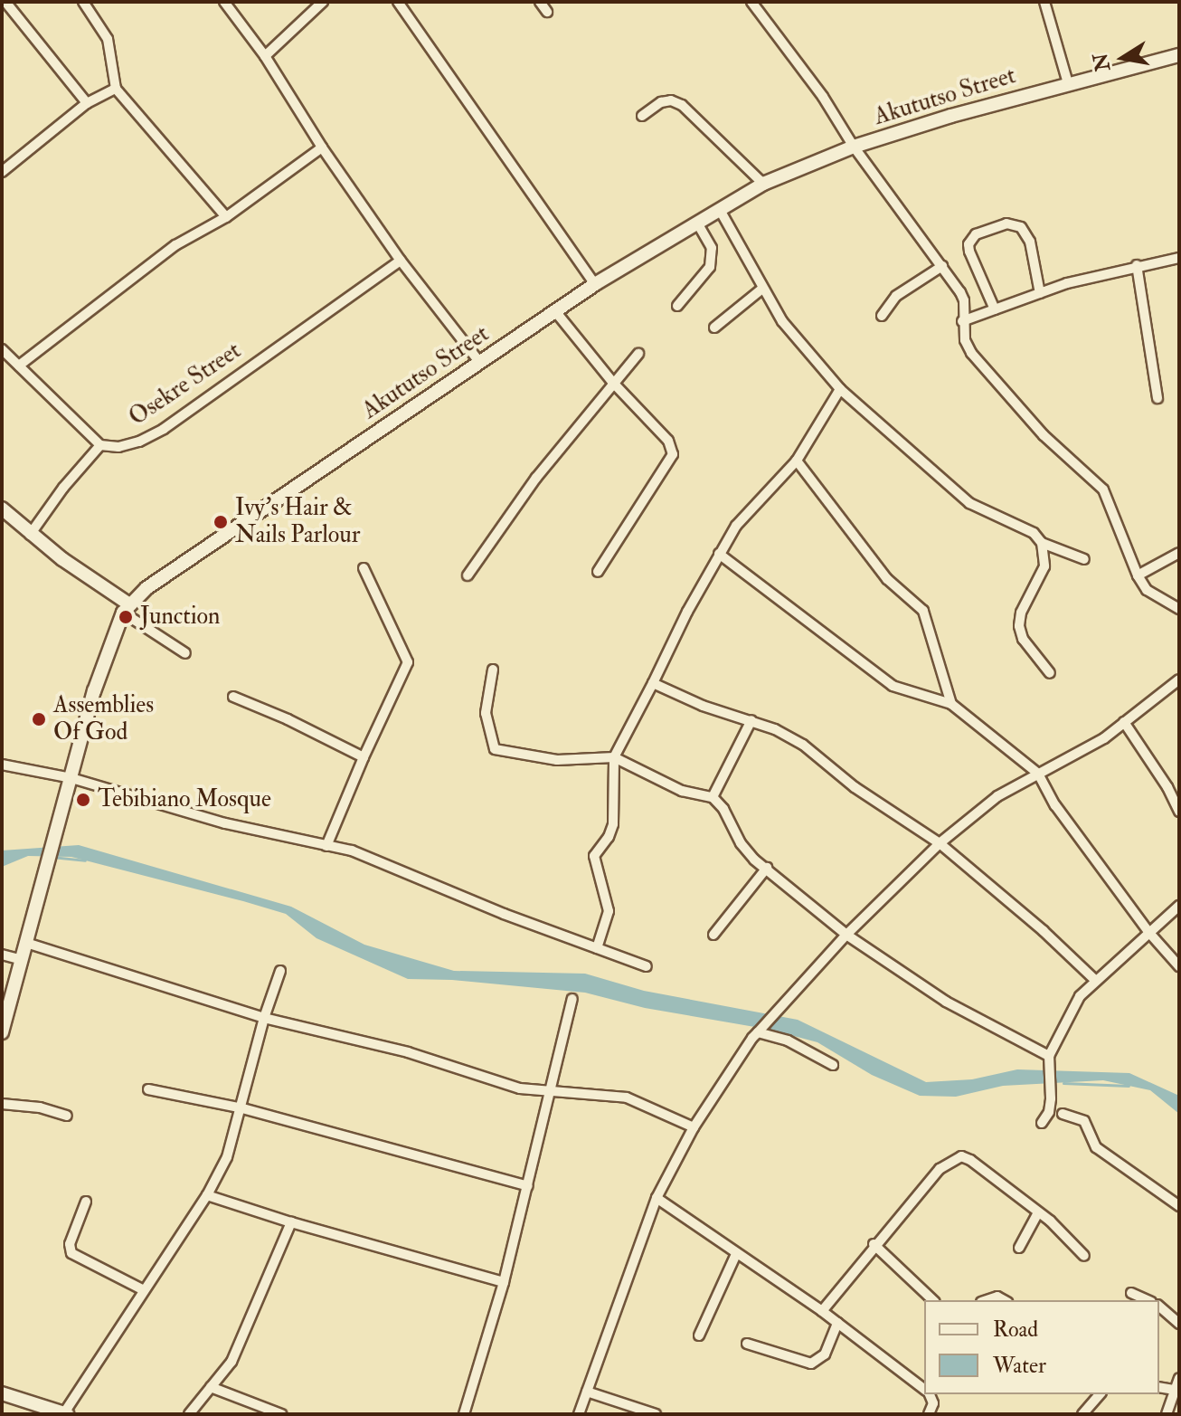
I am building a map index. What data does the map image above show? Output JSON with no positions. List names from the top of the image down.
{
  "streets": {
    "street": ["Akututso Street", "Osekre Street"]
  },
  "places": [
    "Ivy's Hair & Nails Parlour",
    "Junction",
    "Assemblies Of God",
    "Tebibiano Mosque"
  ],
  "legend": ["Road", "Water"],
  "north": "left"
}
